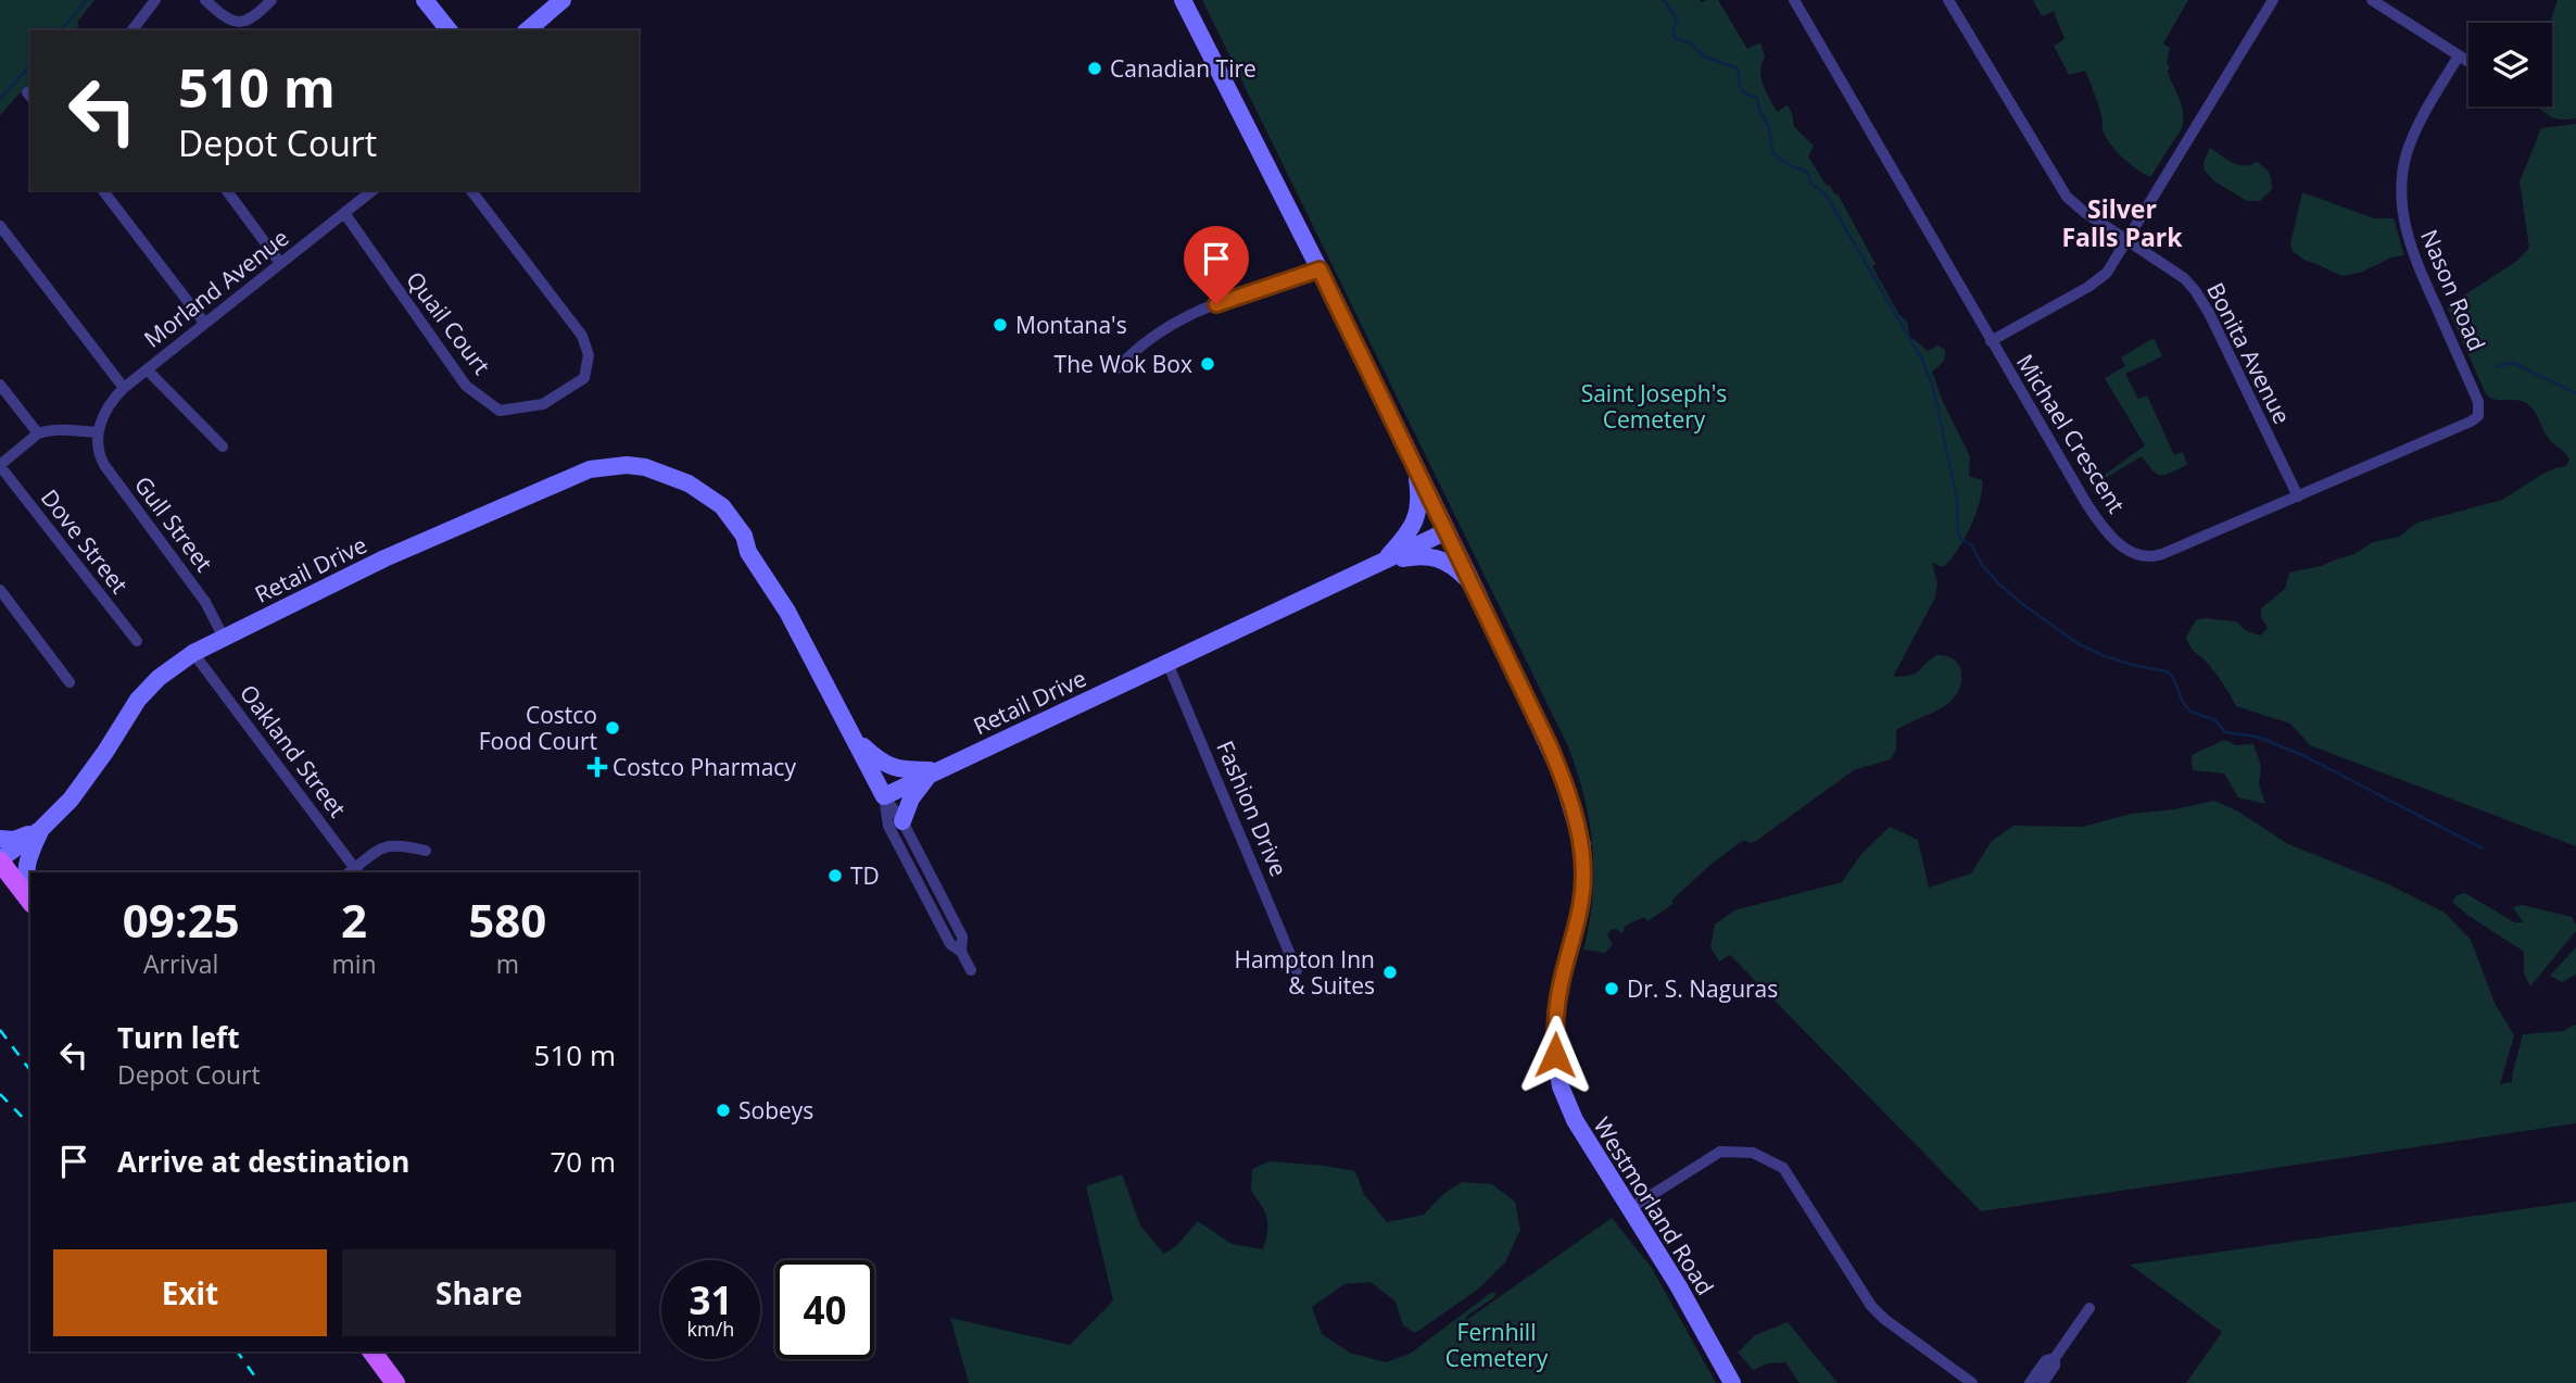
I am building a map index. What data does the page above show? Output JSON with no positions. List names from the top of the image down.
{
  "streets": {
    "street": [
      "Morland Avenue",
      "Nason Road",
      "Quail Court",
      "Bonita Avenue",
      "Michael Crescent",
      "Gull Street",
      "Dove Street",
      "Retail Drive",
      "Oakland Street",
      "Fashion Drive",
      "Westmorland Road"
    ]
  },
  "crossings": [
    ["Morland Avenue", "Quail Court"],
    ["Morland Avenue", "Gull Street"],
    ["Nason Road", "Michael Crescent"],
    ["Bonita Avenue", "Michael Crescent"],
    ["Gull Street", "Retail Drive"],
    ["Retail Drive", "Oakland Street"],
    ["Retail Drive", "Fashion Drive"],
    ["Retail Drive", "Westmorland Road"]
  ],
  "districts": ["Silver Falls Park"],
  "parks": ["Saint Joseph's Cemetery", "Fernhill Cemetery"],
  "places": {
    "other": [
      "Canadian Tire",
      "Montana's",
      "The Wok Box",
      "Costco Food Court",
      "TD",
      "Hampton Inn & Suites",
      "Dr. S. Naguras",
      "Sobeys"
    ],
    "health": ["Costco Pharmacy"]
  },
  "page": {
    "turn": ["510 m", "Depot Court"],
    "eta": [
      "09:25",
      "Arrival",
      "2",
      "min",
      "580",
      "m"
    ],
    "list": [
      {
        "name": "Turn left",
        "note": "Depot Court",
        "value": "510 m"
      },
      {
        "name": "Arrive at destination",
        "value": "70 m"
      }
    ],
    "buttons": ["Exit", "Share"],
    "speed": "31 km/h",
    "limit": "40"
  }
}
